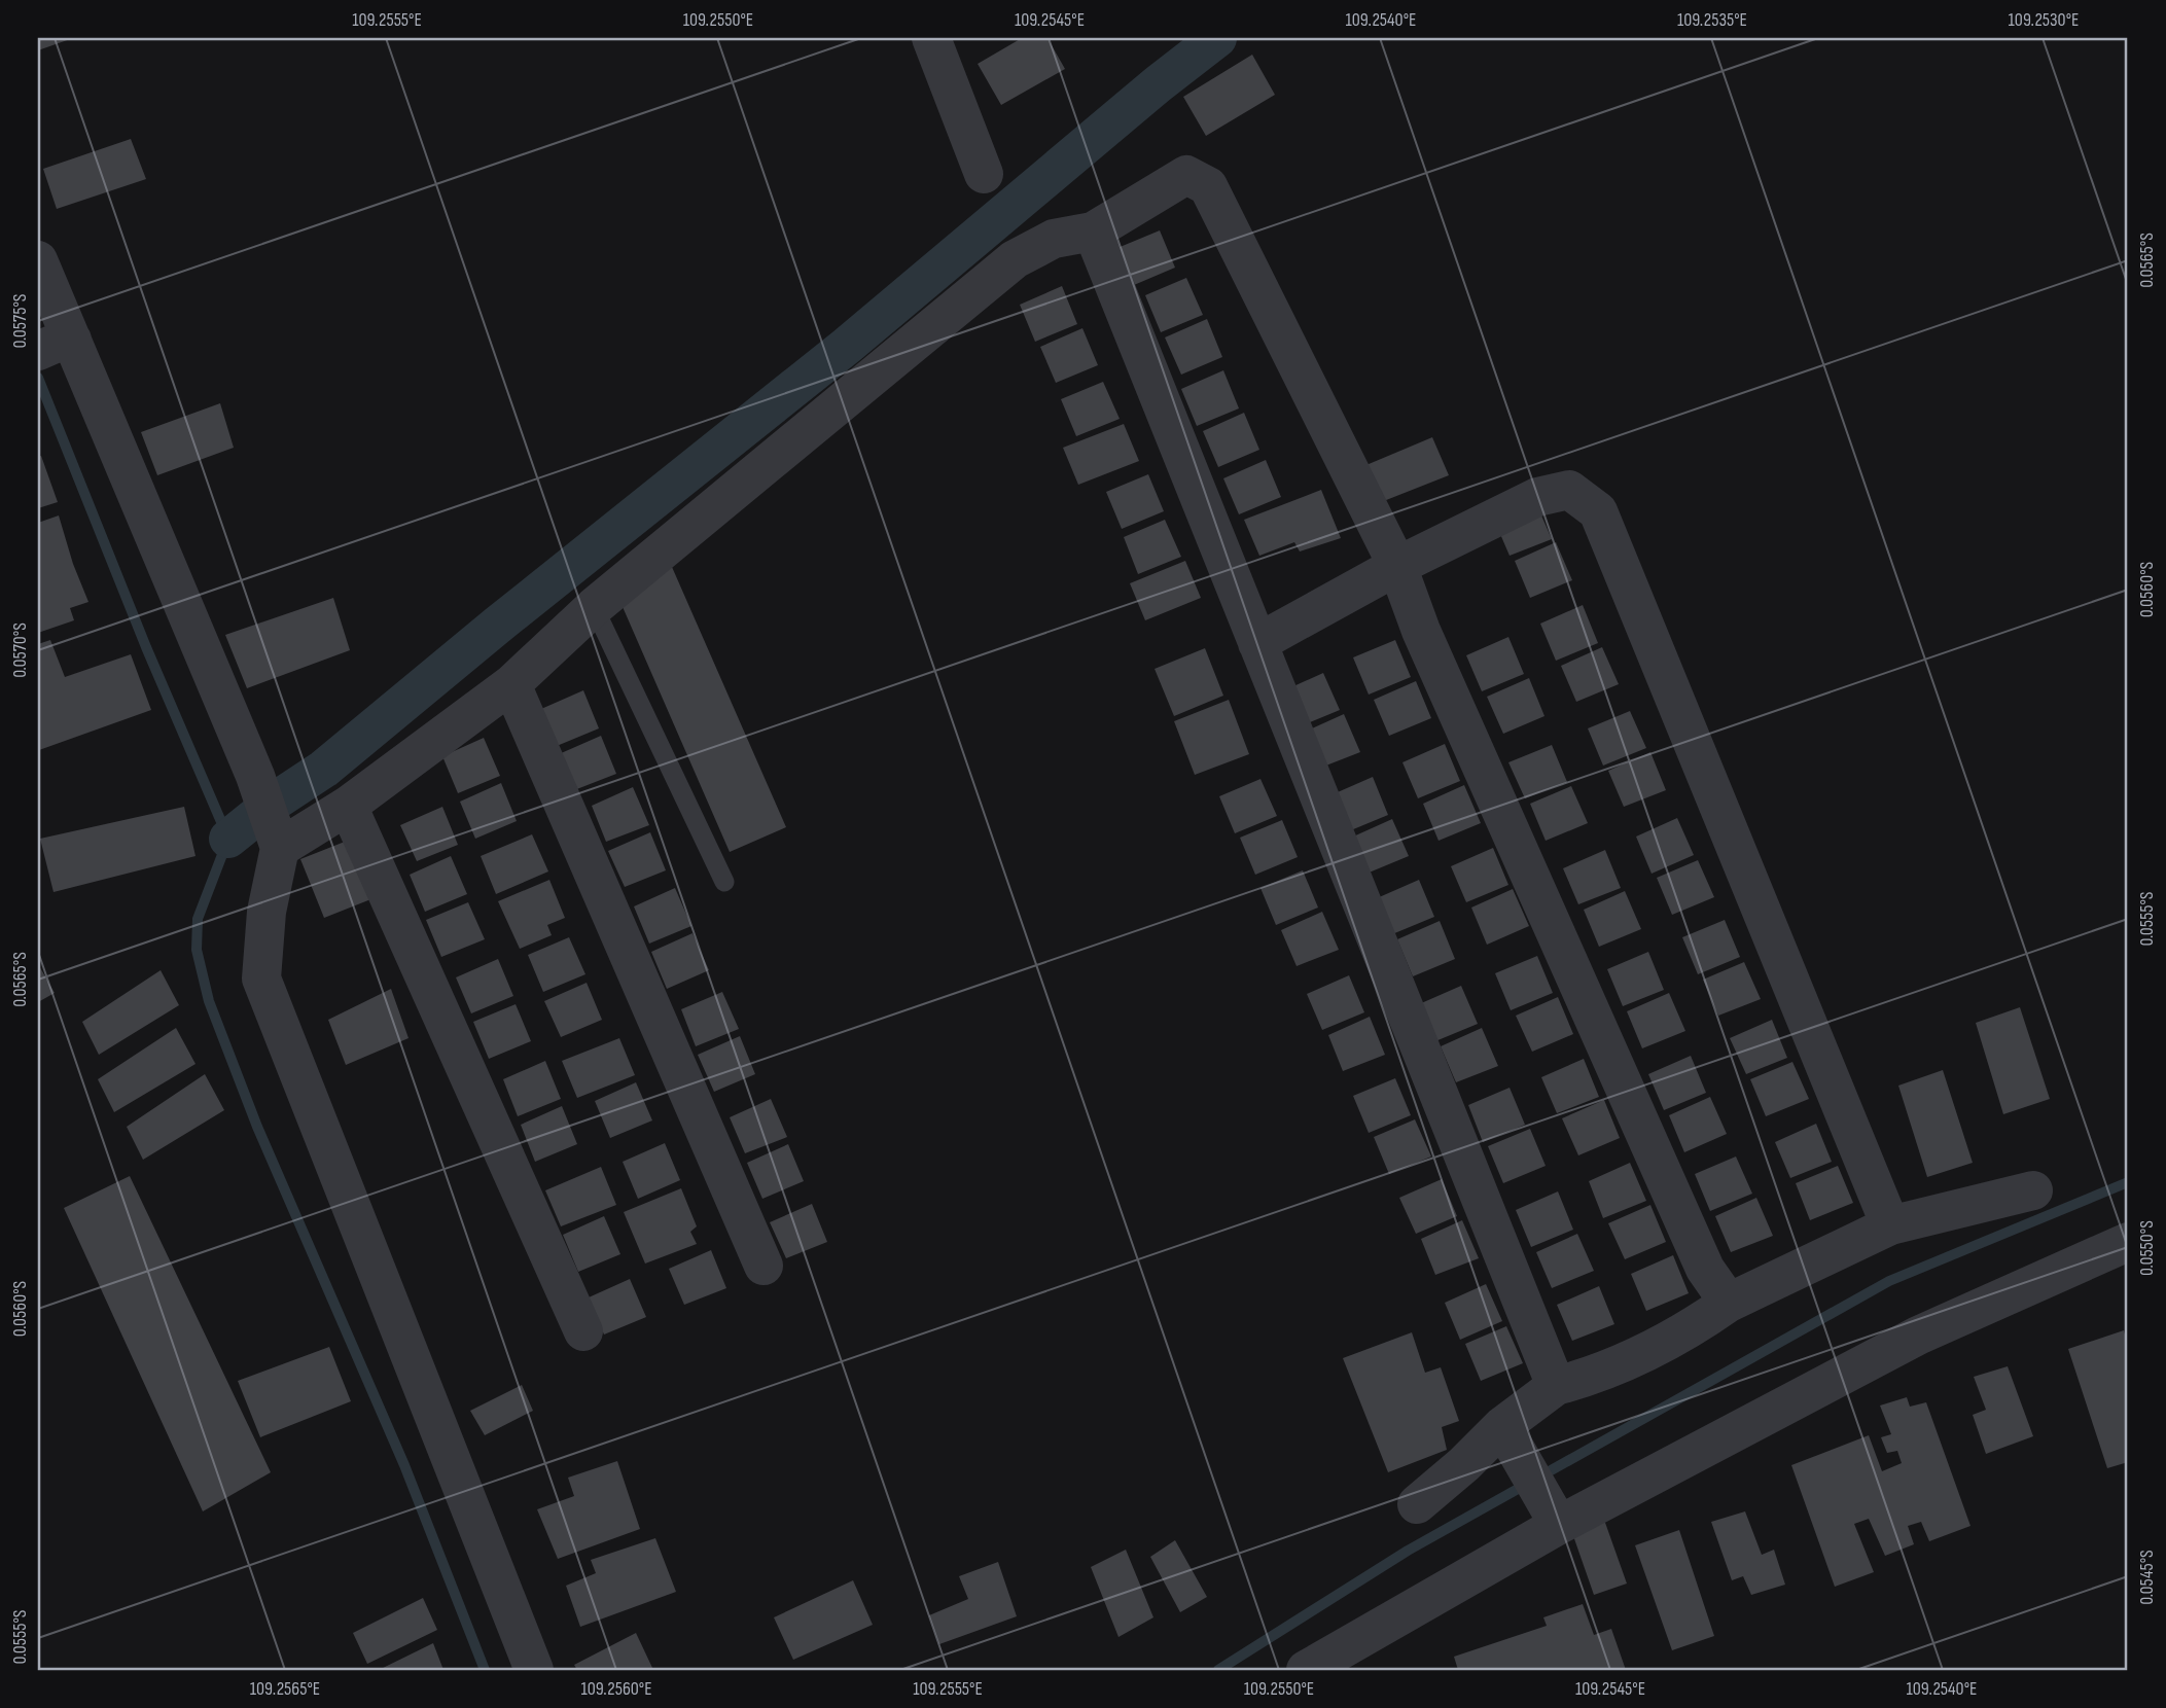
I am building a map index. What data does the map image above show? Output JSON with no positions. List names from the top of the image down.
{
  "coordinates": [
    "109.2555°E",
    "109.2550°E",
    "109.2545°E",
    "109.2540°E",
    "109.2535°E",
    "109.2530°E",
    "0.0565°S",
    "0.0575°S",
    "0.0560°S",
    "0.0570°S",
    "0.0555°S",
    "0.0550°S",
    "0.0545°S",
    "109.2565°E",
    "109.2560°E"
  ]
}
